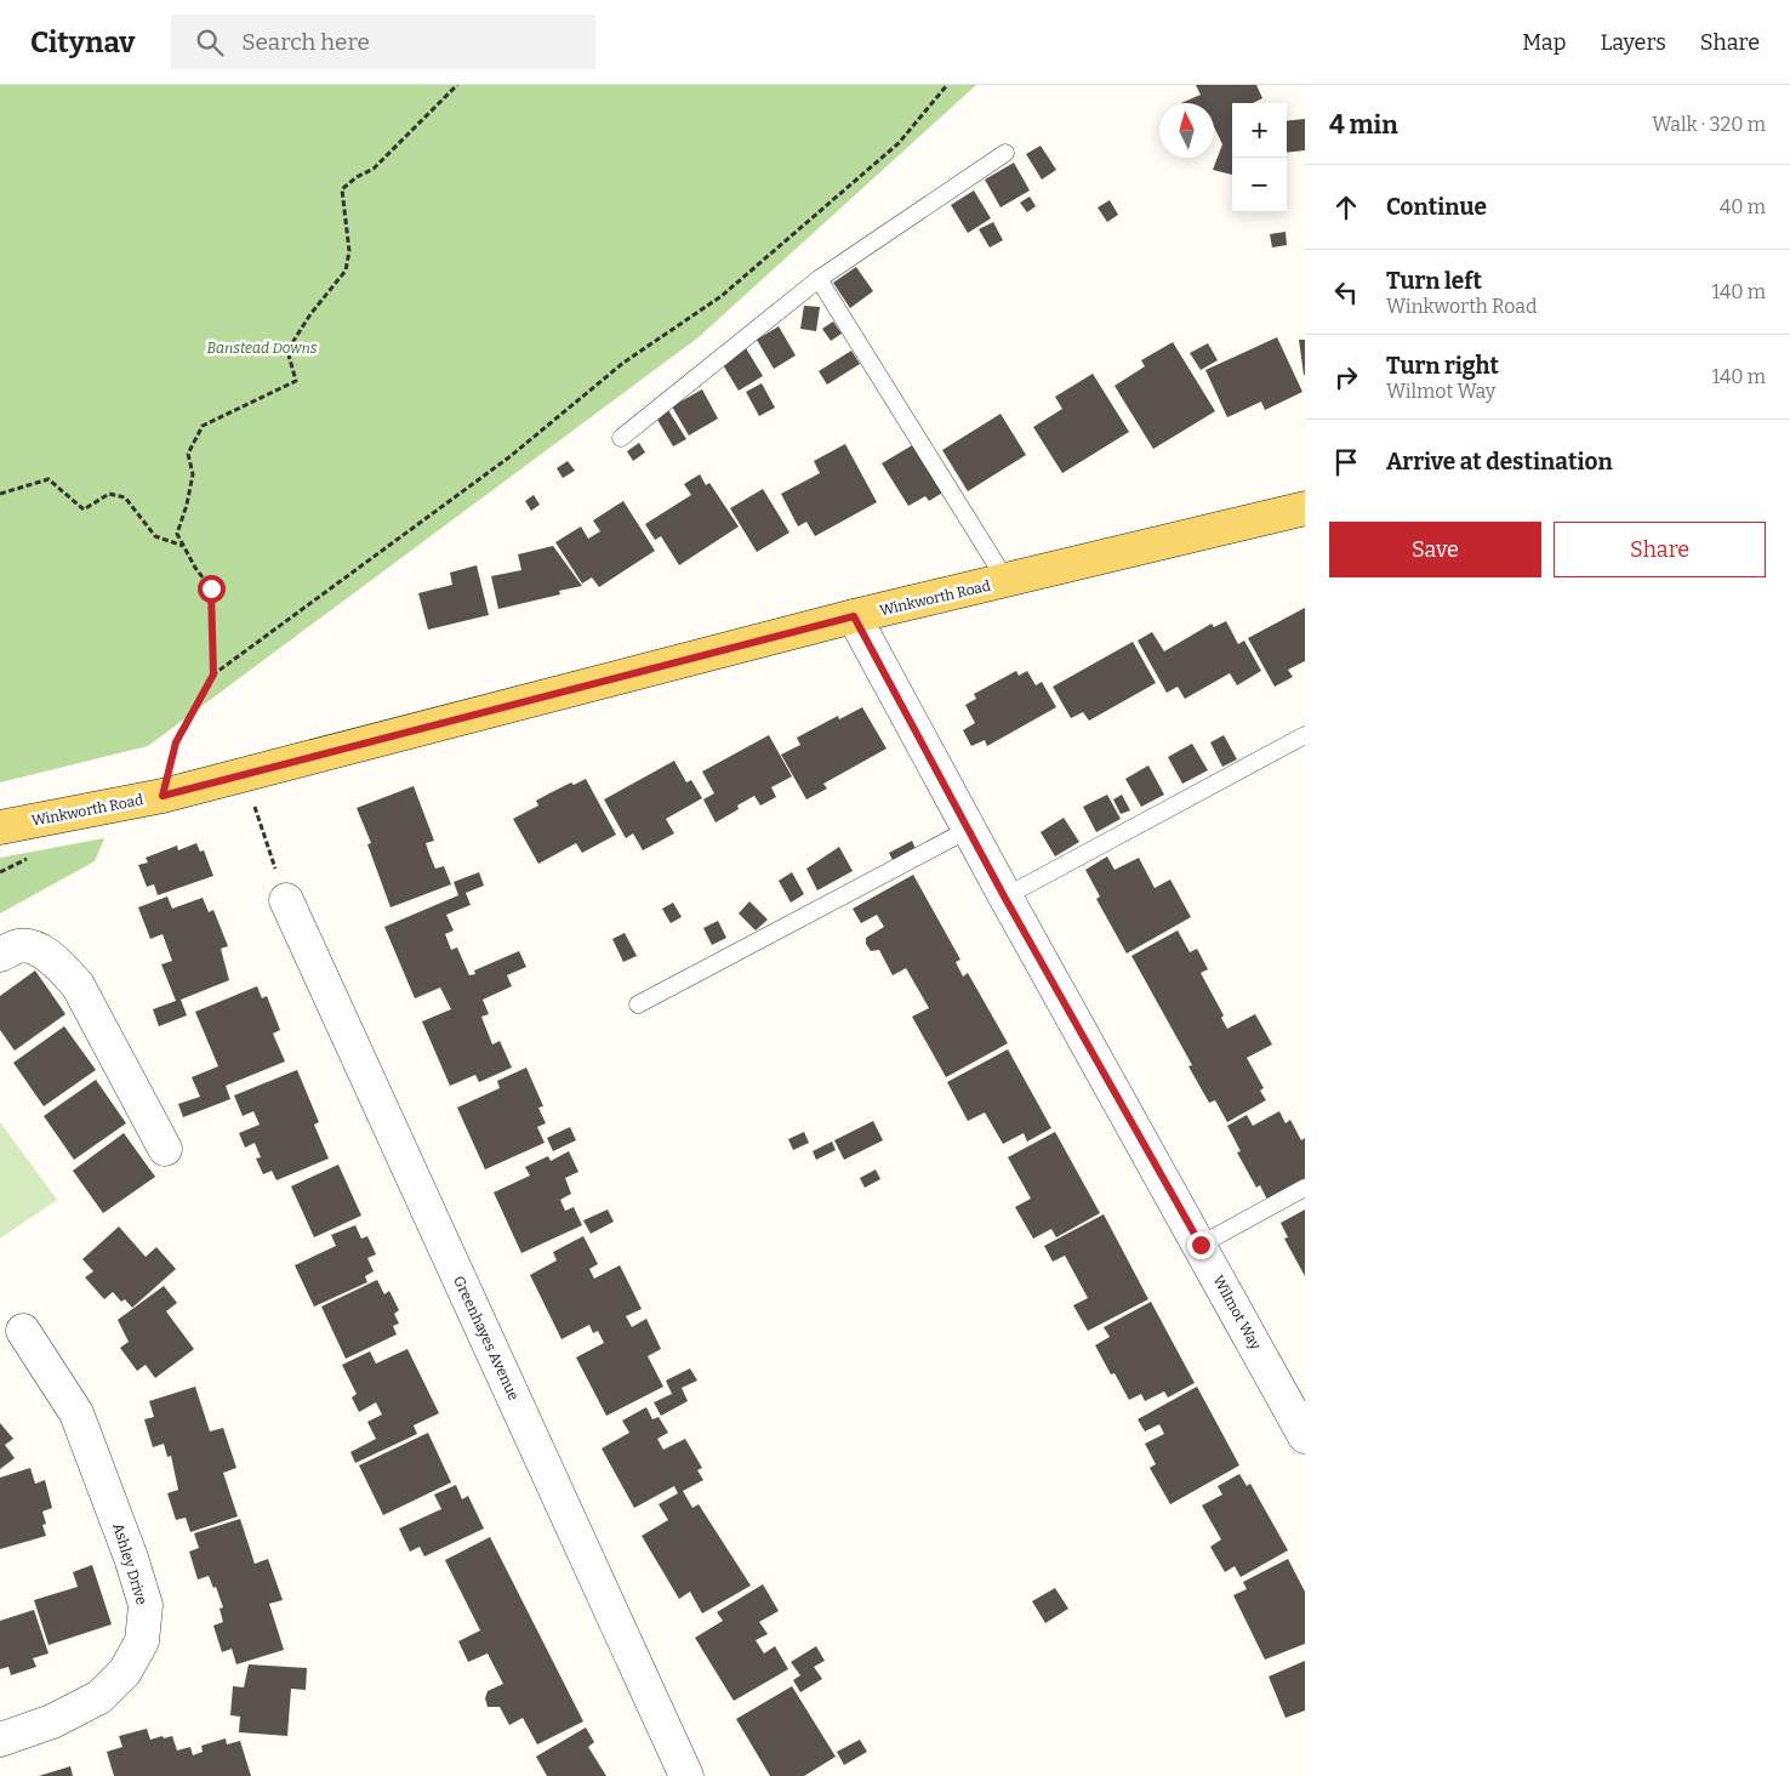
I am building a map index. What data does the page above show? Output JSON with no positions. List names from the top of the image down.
{
  "streets": {
    "main road": ["Winkworth Road"],
    "street": ["Wilmot Way", "Greenhayes Avenue", "Ashley Drive"]
  },
  "crossings": [
    ["Winkworth Road", "Wilmot Way"]
  ],
  "parks": ["Banstead Downs"],
  "north": "top",
  "page": {
    "header": "Citynav",
    "search": "Search here",
    "nav": ["Map", "Layers", "Share"],
    "heading": ["4 min", "Walk · 320 m"],
    "map_buttons": ["+", "−"],
    "list": [
      ["Continue", "40 m"],
      ["Turn left", "Winkworth Road", "140 m"],
      ["Turn right", "Wilmot Way", "140 m"],
      "Arrive at destination"
    ],
    "buttons": ["Save", "Share"]
  }
}
